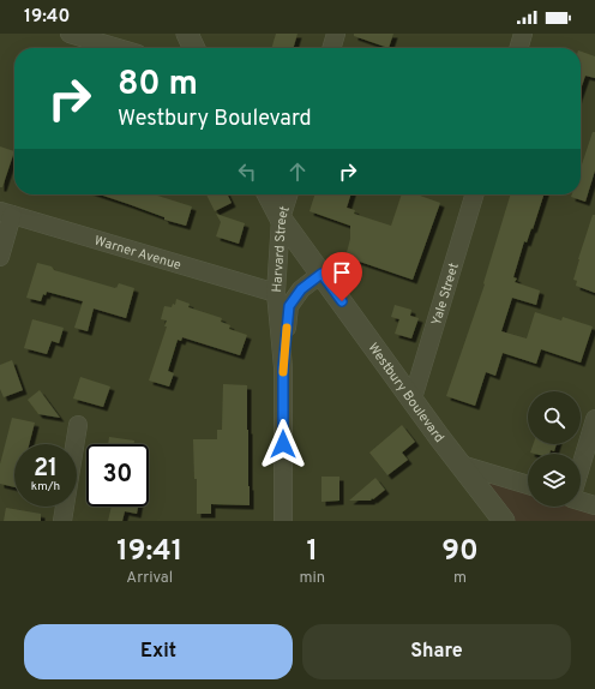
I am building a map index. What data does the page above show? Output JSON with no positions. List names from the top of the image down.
{
  "streets": {
    "street": [
      "Harvard Street",
      "Warner Avenue",
      "Yale Street",
      "Westbury Boulevard"
    ]
  },
  "crossings": [
    ["Harvard Street", "Warner Avenue"],
    ["Harvard Street", "Westbury Boulevard"],
    ["Yale Street", "Westbury Boulevard"]
  ],
  "page": {
    "status": "19:40",
    "turn": ["80 m", "Westbury Boulevard"],
    "speed": "21 km/h",
    "limit": "30",
    "eta": [
      "19:41",
      "Arrival",
      "1",
      "min",
      "90",
      "m"
    ],
    "buttons": ["Exit", "Share"]
  }
}
